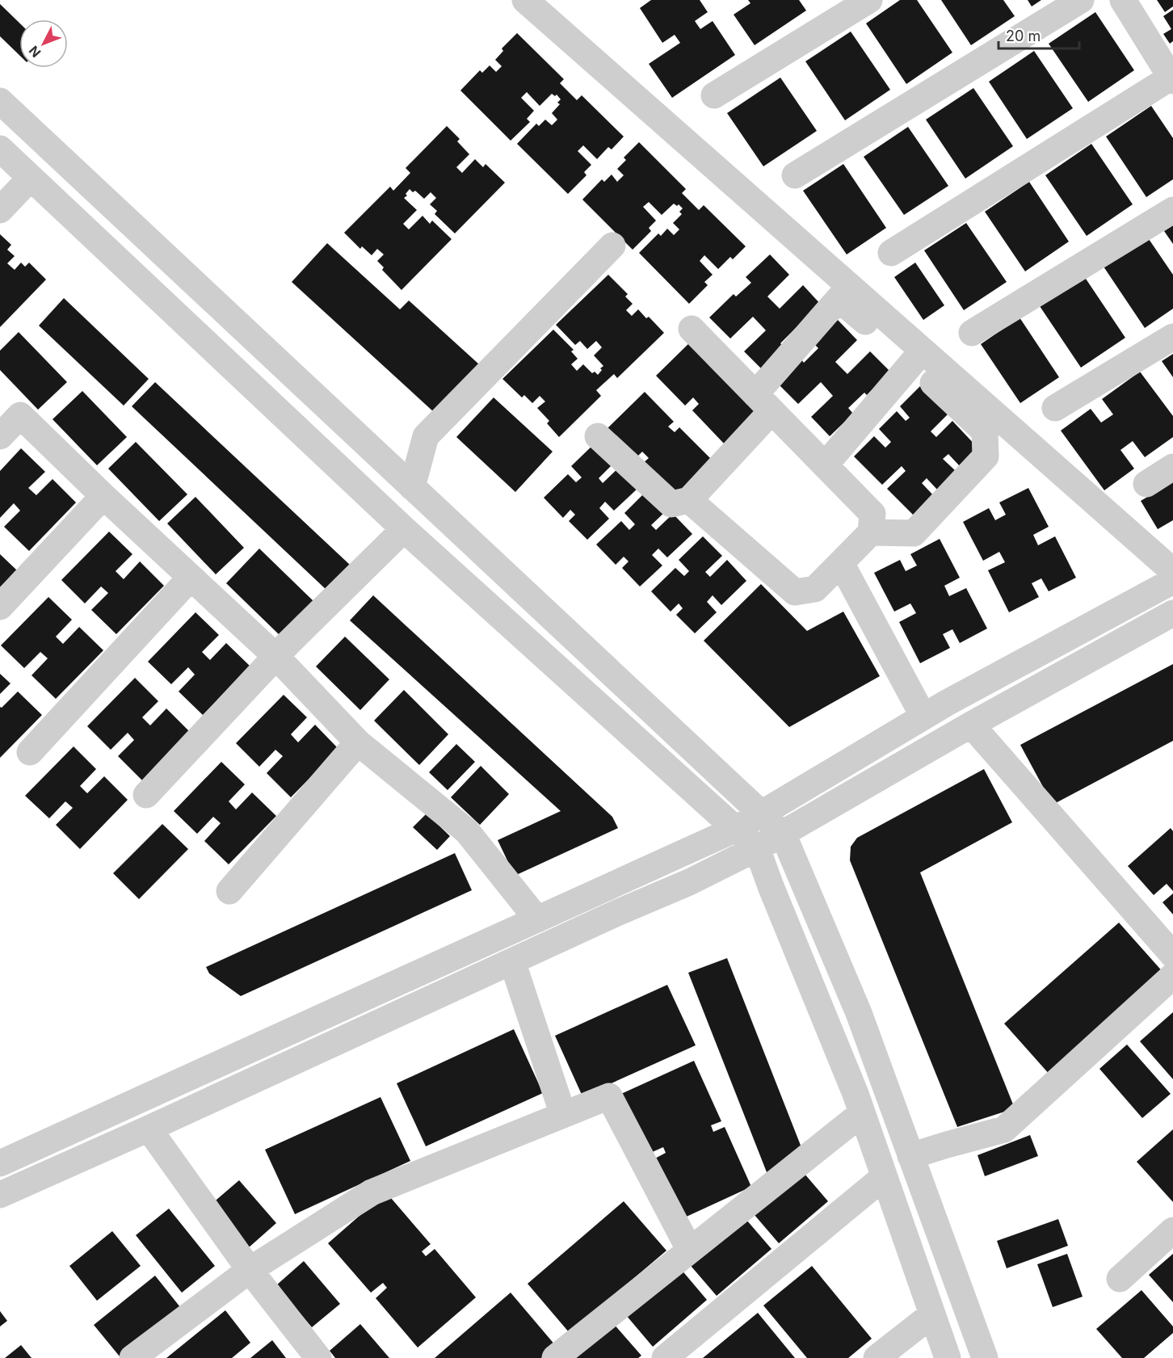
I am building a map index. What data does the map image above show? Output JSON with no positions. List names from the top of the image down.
{
  "scale_bar": "20 m",
  "north": "bottom left"
}
